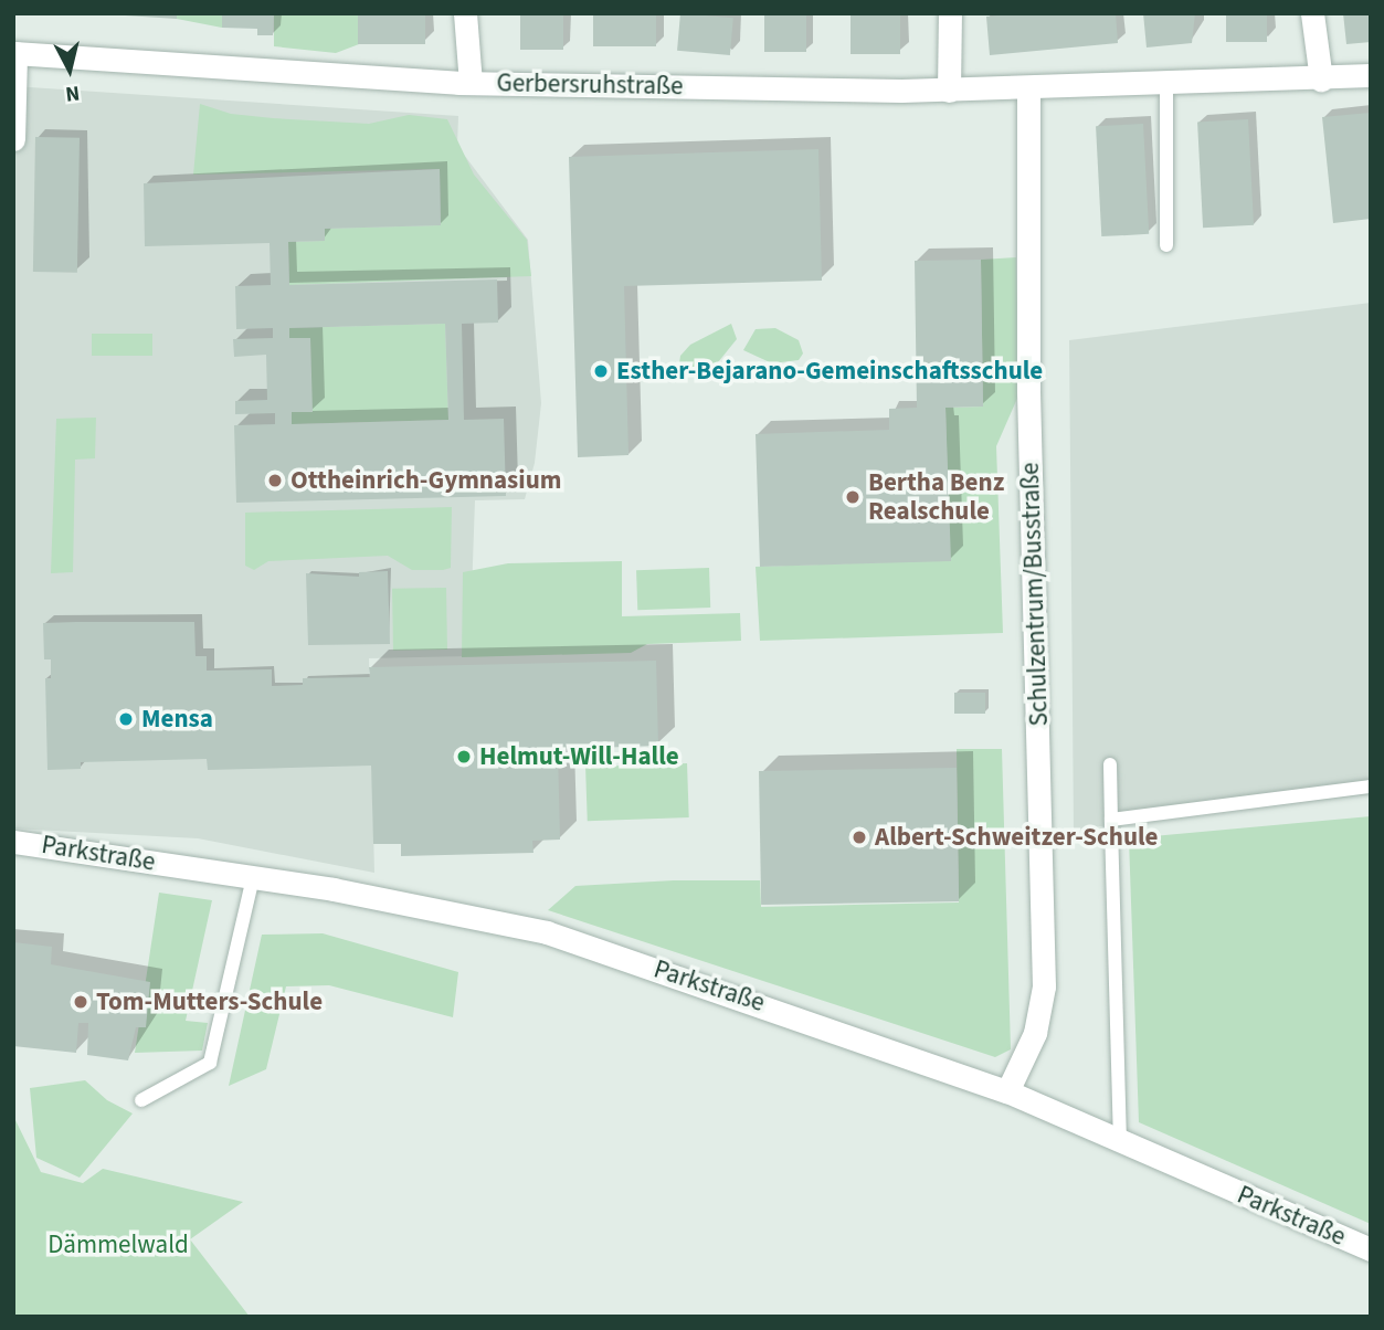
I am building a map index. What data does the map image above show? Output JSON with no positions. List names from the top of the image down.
{
  "streets": {
    "street": ["Gerbersruhstraße", "Schulzentrum/Busstraße", "Parkstraße"]
  },
  "crossings": [
    ["Gerbersruhstraße", "Schulzentrum/Busstraße"],
    ["Schulzentrum/Busstraße", "Parkstraße"]
  ],
  "parks": ["Dämmelwald"],
  "places": [
    "Esther-Bejarano-Gemeinschaftsschule",
    "Ottheinrich-Gymnasium",
    "Bertha Benz Realschule",
    "Mensa",
    "Helmut-Will-Halle",
    "Albert-Schweitzer-Schule",
    "Tom-Mutters-Schule"
  ],
  "north": "bottom"
}
